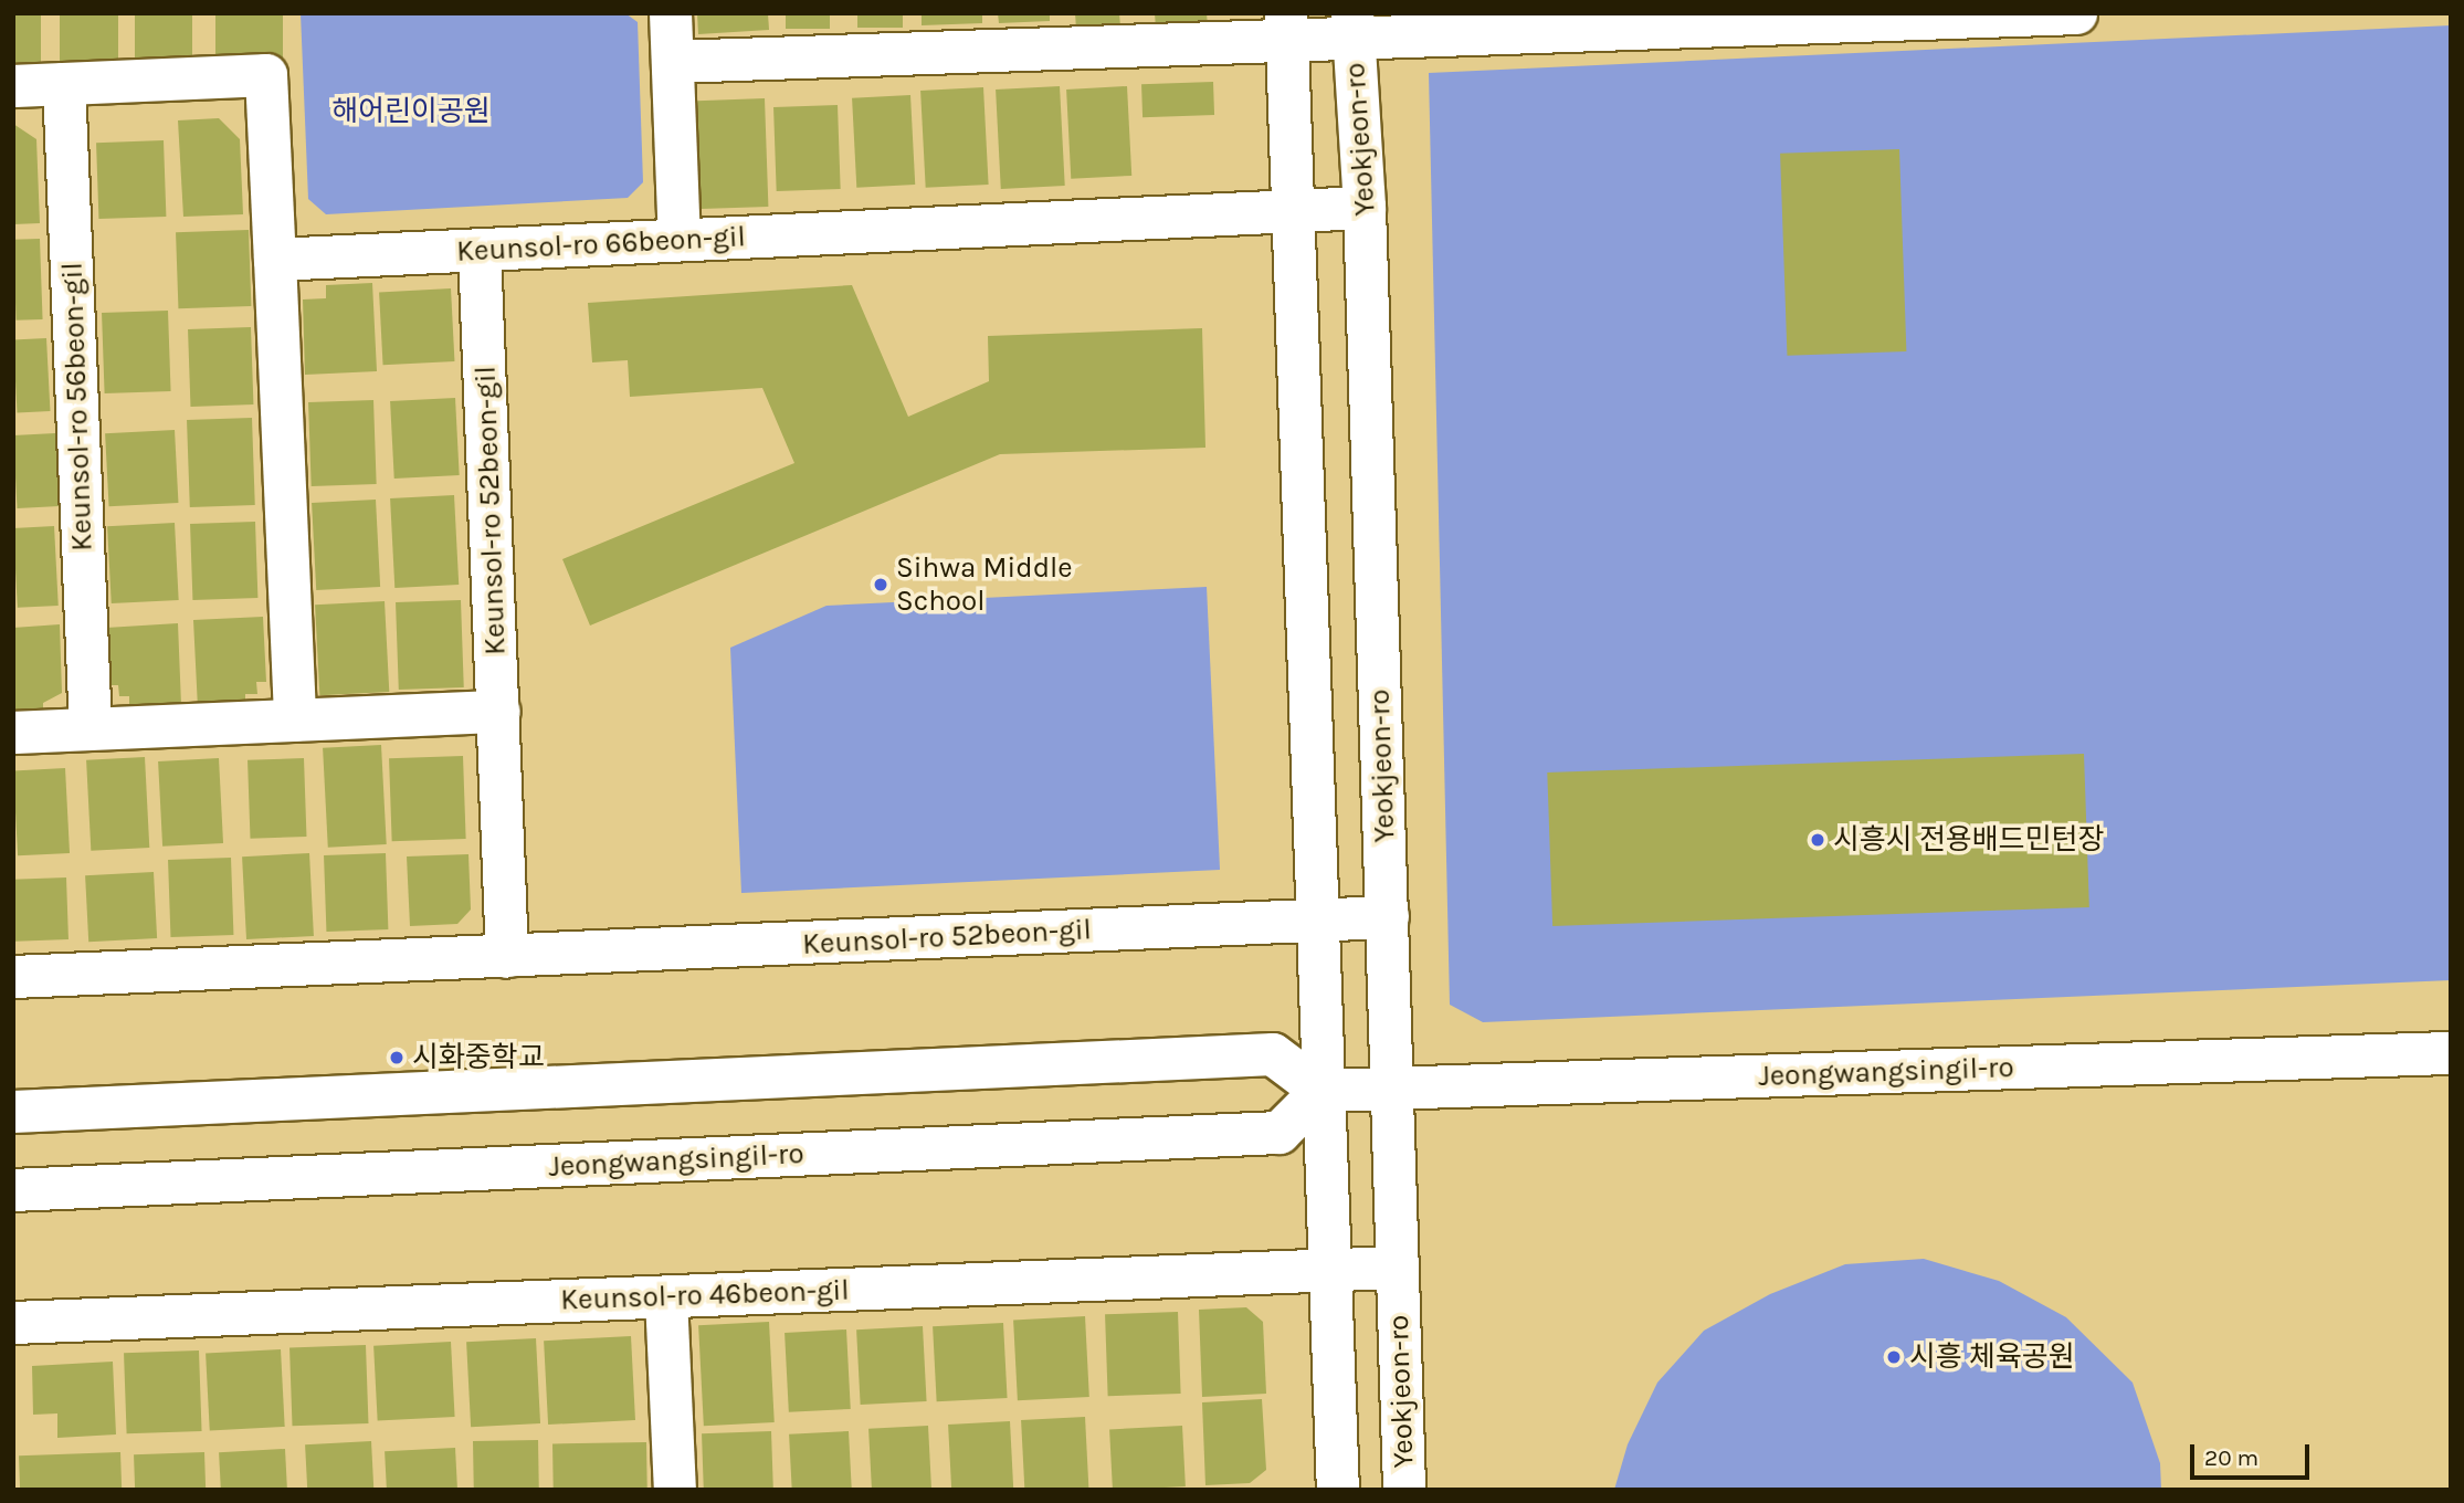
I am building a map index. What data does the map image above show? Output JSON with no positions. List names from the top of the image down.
{
  "streets": {
    "street": [
      "Yeokjeon-ro",
      "Keunsol-ro 66beon-gil",
      "Keunsol-ro 56beon-gil",
      "Keunsol-ro 52beon-gil",
      "Jeongwangsingil-ro",
      "Keunsol-ro 46beon-gil"
    ]
  },
  "crossings": [
    ["Yeokjeon-ro", "Keunsol-ro 66beon-gil"],
    ["Yeokjeon-ro", "Keunsol-ro 52beon-gil"],
    ["Yeokjeon-ro", "Jeongwangsingil-ro"],
    ["Yeokjeon-ro", "Keunsol-ro 46beon-gil"],
    ["Keunsol-ro 66beon-gil", "Keunsol-ro 52beon-gil"]
  ],
  "parks": ["해어린이공원"],
  "places": [
    "Sihwa Middle School",
    "시흥시 전용배드민턴장",
    "시화중학교",
    "시흥 체육공원"
  ],
  "scale_bar": "20 m"
}
